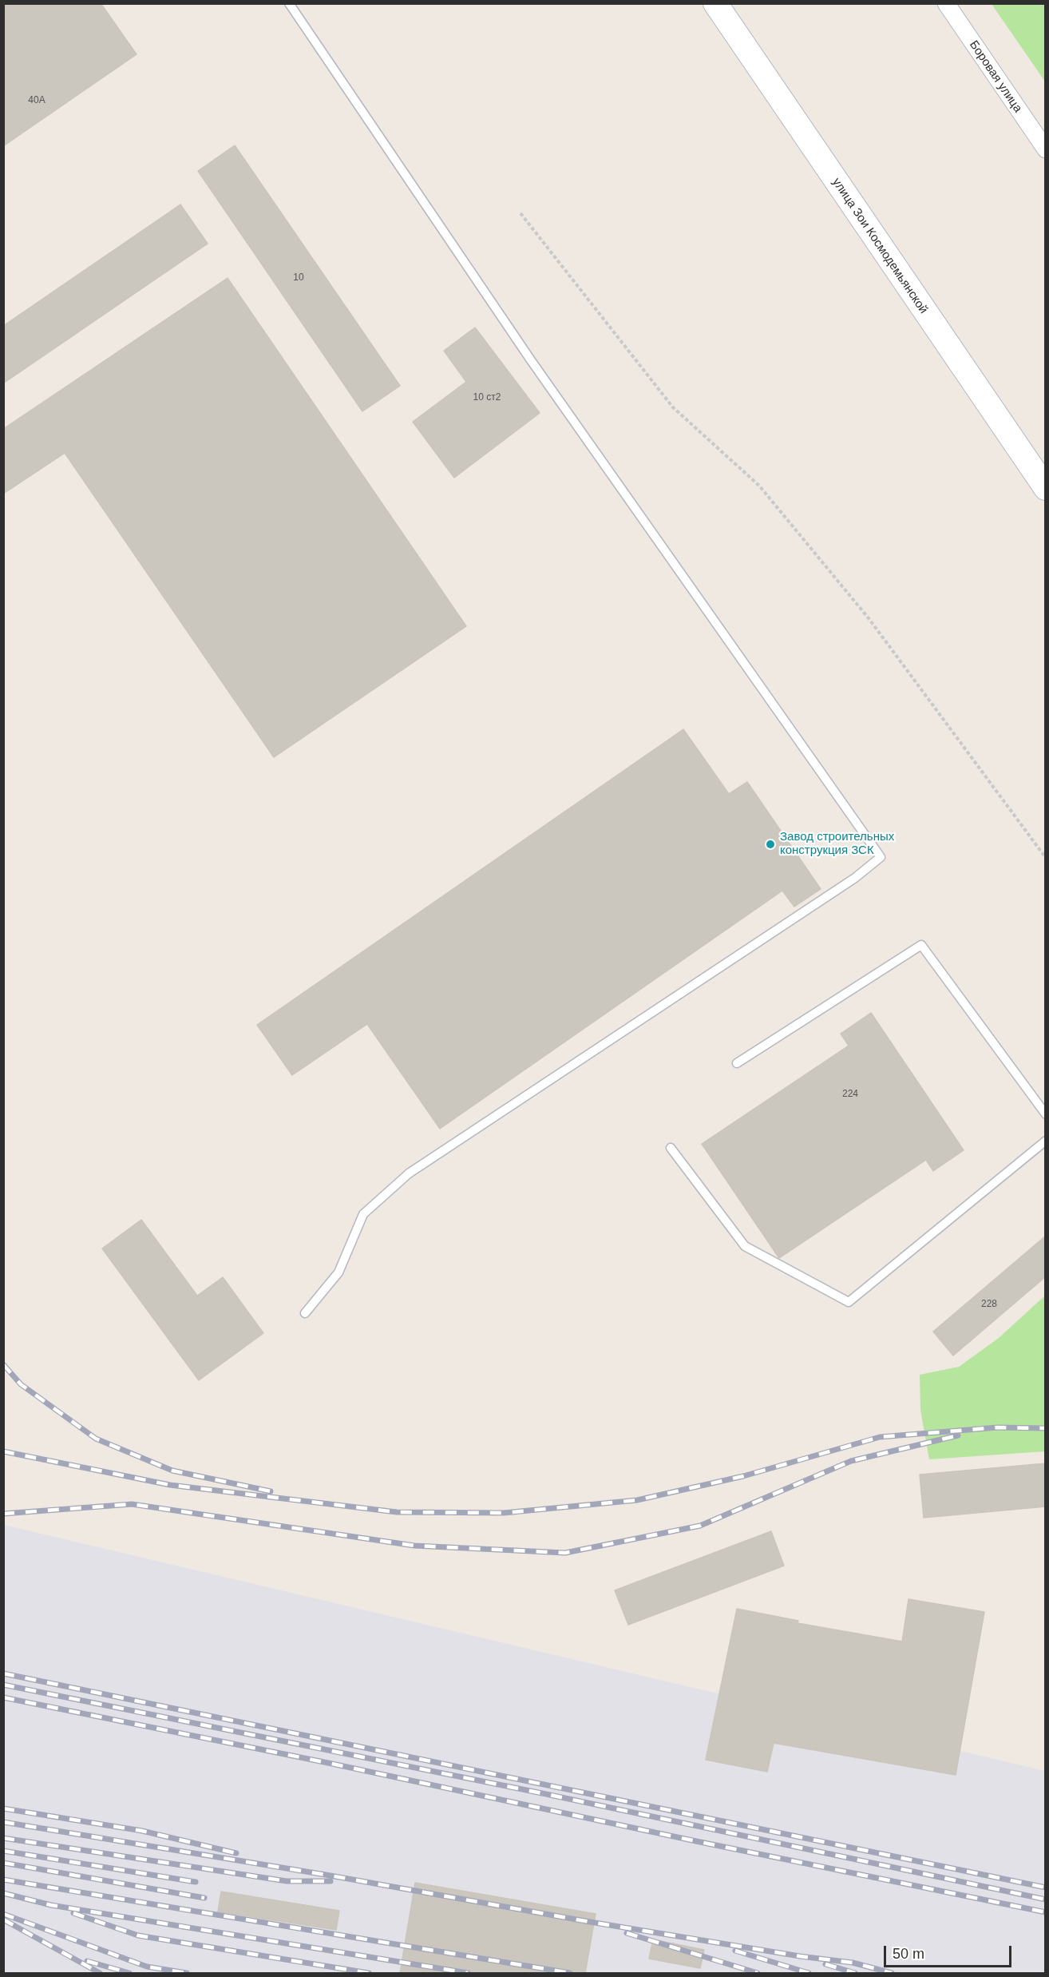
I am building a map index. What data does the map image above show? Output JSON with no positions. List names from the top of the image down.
{
  "streets": {
    "main road": ["улица Зои Космодемьянской"],
    "street": ["Боровая улица"]
  },
  "places": ["Завод строительных конструкция ЗСК"],
  "house_numbers": [
    "40А",
    "10",
    "10 ст2",
    "224",
    "228"
  ],
  "scale_bar": "50 m"
}
